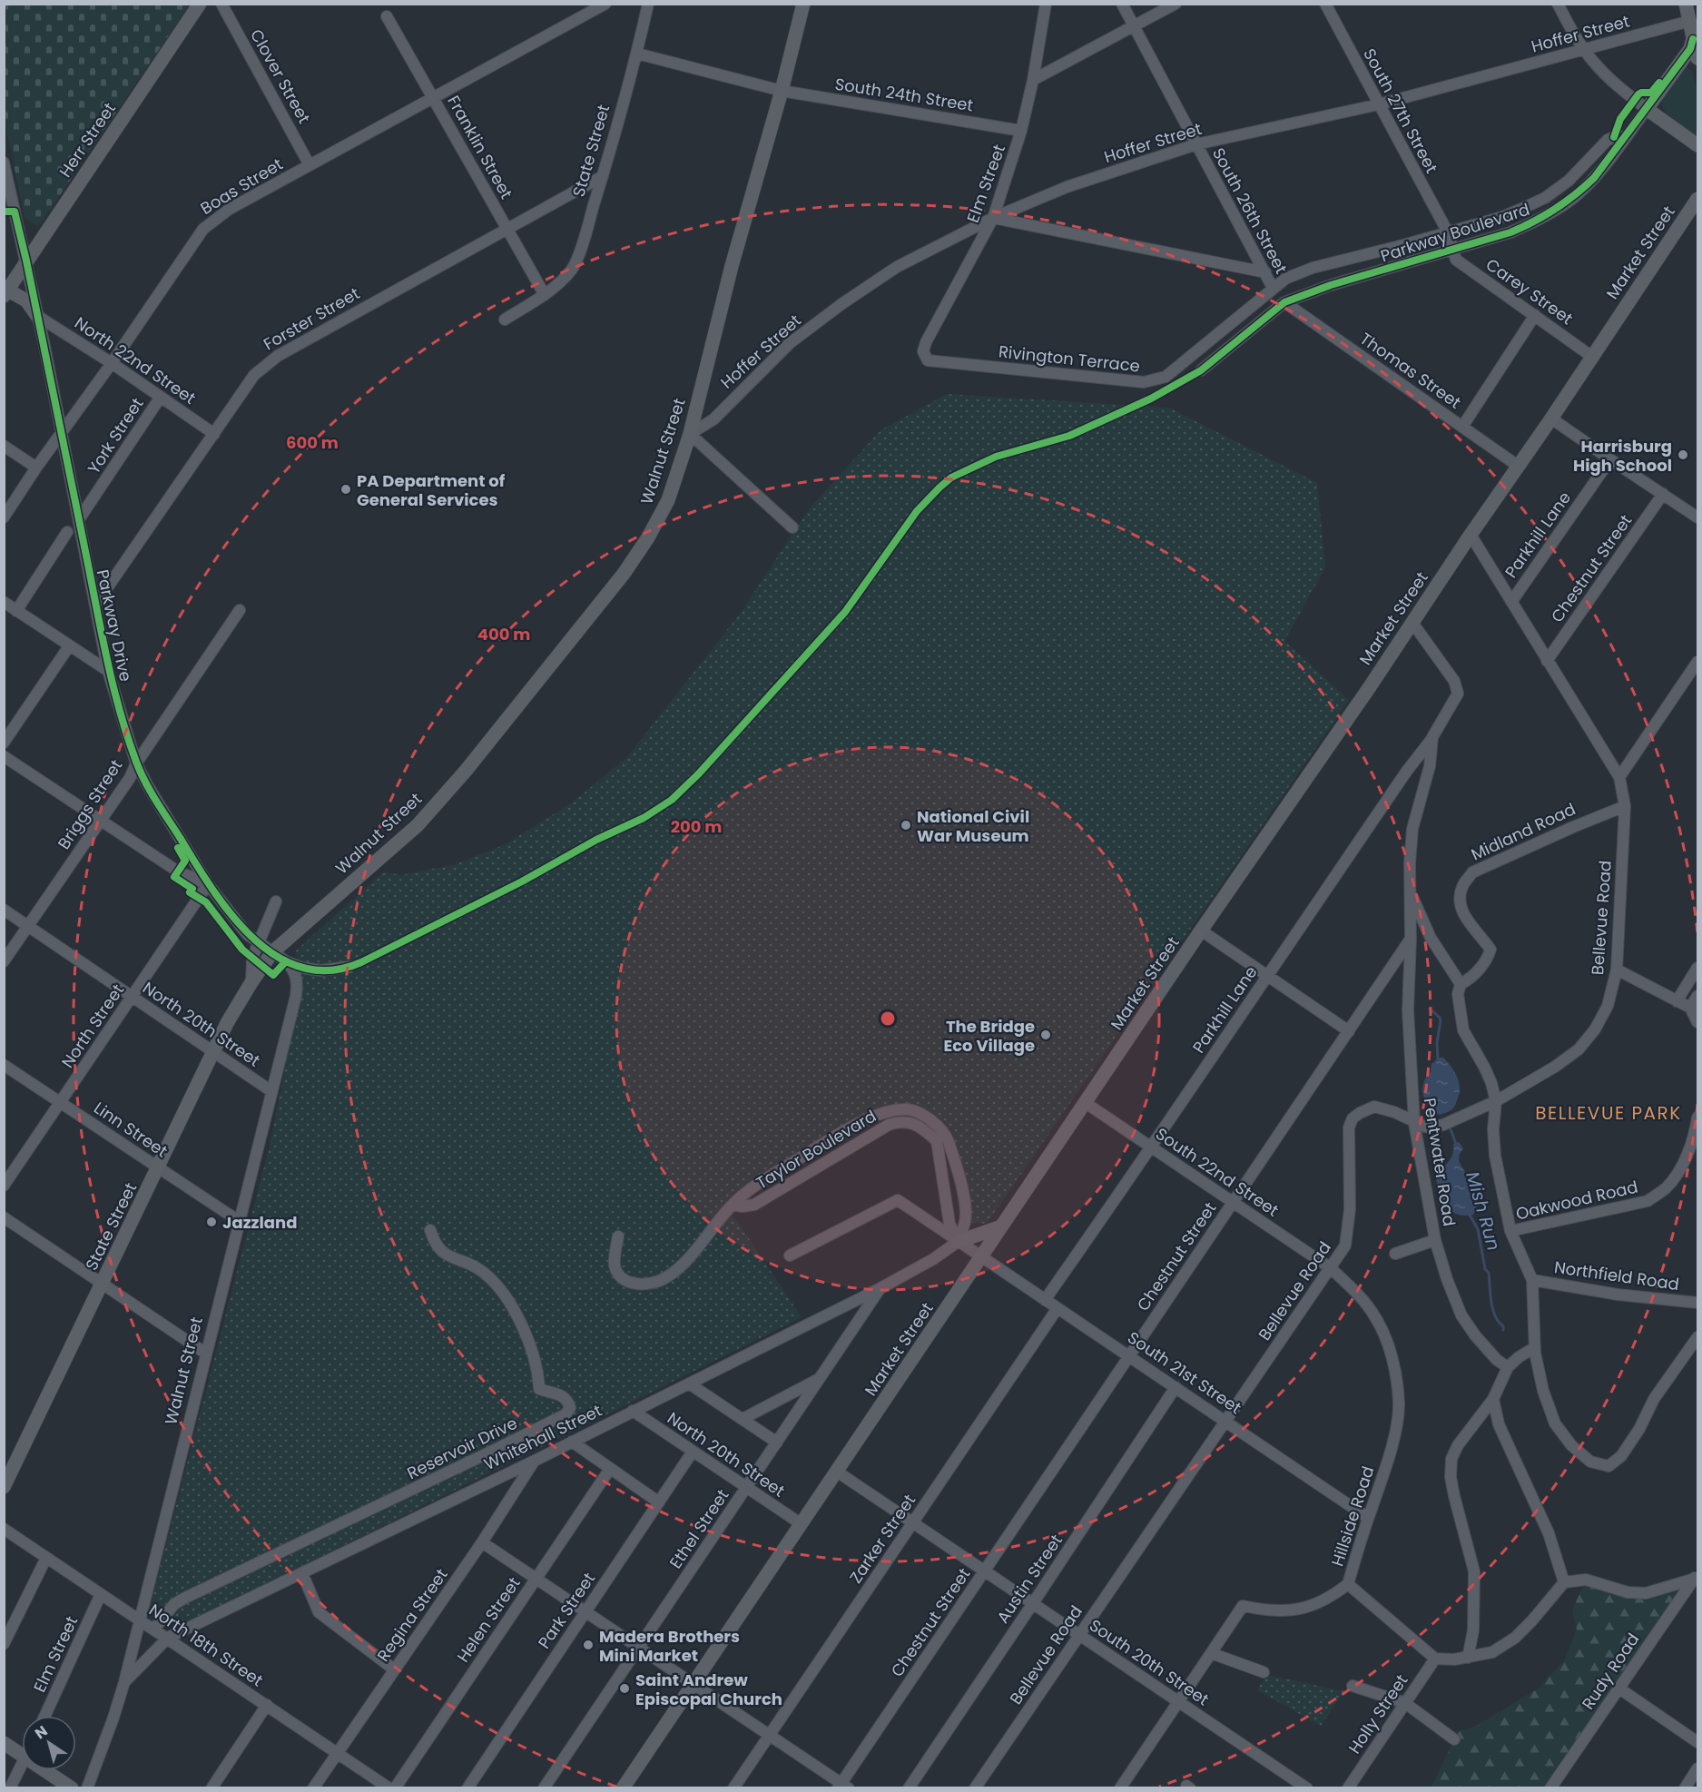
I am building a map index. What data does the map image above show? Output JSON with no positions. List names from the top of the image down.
{
  "streets": {
    "main road": [
      "Herr Street",
      "State Street",
      "Parkway Boulevard",
      "Market Street",
      "Walnut Street"
    ],
    "street": [
      "Hoffer Street",
      "Clover Street",
      "South 24th Street",
      "South 27th Street",
      "Franklin Street",
      "Elm Street",
      "Boas Street",
      "South 26th Street",
      "Carey Street",
      "Forster Street",
      "Rivington Terrace",
      "North 22nd Street",
      "Thomas Street",
      "York Street",
      "Parkhill Lane",
      "Chestnut Street",
      "Parkway Drive",
      "Briggs Street",
      "Midland Road",
      "Bellevue Road",
      "North 20th Street",
      "North Street",
      "Linn Street",
      "Taylor Boulevard",
      "Pentwater Road",
      "South 22nd Street",
      "Oakwood Road",
      "Northfield Road",
      "South 21st Street",
      "Whitehall Street",
      "Reservoir Drive",
      "Hillside Road",
      "Ethel Street",
      "Zarker Street",
      "Austin Street",
      "Park Street",
      "Regina Street",
      "Helen Street",
      "North 18th Street",
      "South 20th Street",
      "Rudy Road",
      "Holly Street"
    ]
  },
  "crossings": [
    ["Hoffer Street", "South 27th Street"],
    ["Hoffer Street", "Elm Street"],
    ["Hoffer Street", "South 26th Street"],
    ["Hoffer Street", "Walnut Street"],
    ["Clover Street", "Boas Street"],
    ["South 24th Street", "State Street"],
    ["South 24th Street", "Elm Street"],
    ["South 24th Street", "Walnut Street"],
    ["South 27th Street", "Parkway Boulevard"],
    ["South 27th Street", "Carey Street"],
    ["Herr Street", "Parkway Drive"],
    ["Franklin Street", "State Street"],
    ["Franklin Street", "Boas Street"],
    ["Franklin Street", "Forster Street"],
    ["State Street", "Forster Street"],
    ["State Street", "Walnut Street"],
    ["State Street", "Parkway Drive"],
    ["State Street", "North 20th Street"],
    ["State Street", "Linn Street"],
    ["Elm Street", "Rivington Terrace"],
    ["Elm Street", "North 18th Street"],
    ["Boas Street", "North 22nd Street"],
    ["Boas Street", "Parkway Drive"],
    ["South 26th Street", "Parkway Boulevard"],
    ["South 26th Street", "Rivington Terrace"],
    ["Parkway Boulevard", "Carey Street"],
    ["Parkway Boulevard", "Rivington Terrace"],
    ["Parkway Boulevard", "Thomas Street"],
    ["Market Street", "Carey Street"],
    ["Market Street", "Thomas Street"],
    ["Market Street", "Bellevue Road"],
    ["Market Street", "North 20th Street"],
    ["Market Street", "South 22nd Street"],
    ["Market Street", "South 21st Street"],
    ["Market Street", "South 20th Street"],
    ["Forster Street", "North 22nd Street"],
    ["Forster Street", "Parkway Drive"],
    ["North 22nd Street", "York Street"],
    ["North 22nd Street", "Parkway Drive"],
    ["York Street", "Parkway Drive"],
    ["Walnut Street", "Parkway Drive"],
    ["Walnut Street", "North 20th Street"],
    ["Walnut Street", "Linn Street"],
    ["Walnut Street", "Whitehall Street"],
    ["Walnut Street", "North 18th Street"],
    ["Parkhill Lane", "Bellevue Road"],
    ["Parkhill Lane", "South 22nd Street"],
    ["Parkhill Lane", "South 21st Street"],
    ["Chestnut Street", "Bellevue Road"],
    ["Chestnut Street", "Pentwater Road"],
    ["Chestnut Street", "South 22nd Street"],
    ["Chestnut Street", "South 21st Street"],
    ["Chestnut Street", "South 20th Street"],
    ["Parkway Drive", "Briggs Street"],
    ["Parkway Drive", "North Street"],
    ["Briggs Street", "North 20th Street"],
    ["Midland Road", "Bellevue Road"],
    ["Bellevue Road", "Pentwater Road"],
    ["Bellevue Road", "South 22nd Street"],
    ["Bellevue Road", "South 21st Street"],
    ["Bellevue Road", "Hillside Road"],
    ["Bellevue Road", "South 20th Street"],
    ["North 20th Street", "North Street"],
    ["North 20th Street", "Whitehall Street"],
    ["North 20th Street", "Ethel Street"],
    ["North 20th Street", "Park Street"],
    ["North Street", "Linn Street"],
    ["Taylor Boulevard", "Whitehall Street"],
    ["South 22nd Street", "Hillside Road"],
    ["South 21st Street", "Hillside Road"],
    ["South 21st Street", "Zarker Street"],
    ["South 21st Street", "Austin Street"],
    ["Whitehall Street", "Ethel Street"],
    ["Whitehall Street", "Regina Street"],
    ["Whitehall Street", "North 18th Street"],
    ["Reservoir Drive", "North 18th Street"],
    ["Hillside Road", "Holly Street"],
    ["Zarker Street", "South 20th Street"],
    ["Austin Street", "South 20th Street"],
    ["Regina Street", "North 18th Street"]
  ],
  "districts": ["BELLEVUE PARK"],
  "water": ["Mish Run"],
  "places": [
    "Harrisburg High School",
    "PA Department of General Services",
    "National Civil War Museum",
    "The Bridge Eco Village",
    "Jazzland",
    "Madera Brothers Mini Market",
    "Saint Andrew Episcopal Church"
  ],
  "north": "top left",
  "rings": ["600 m", "400 m", "200 m"]
}
